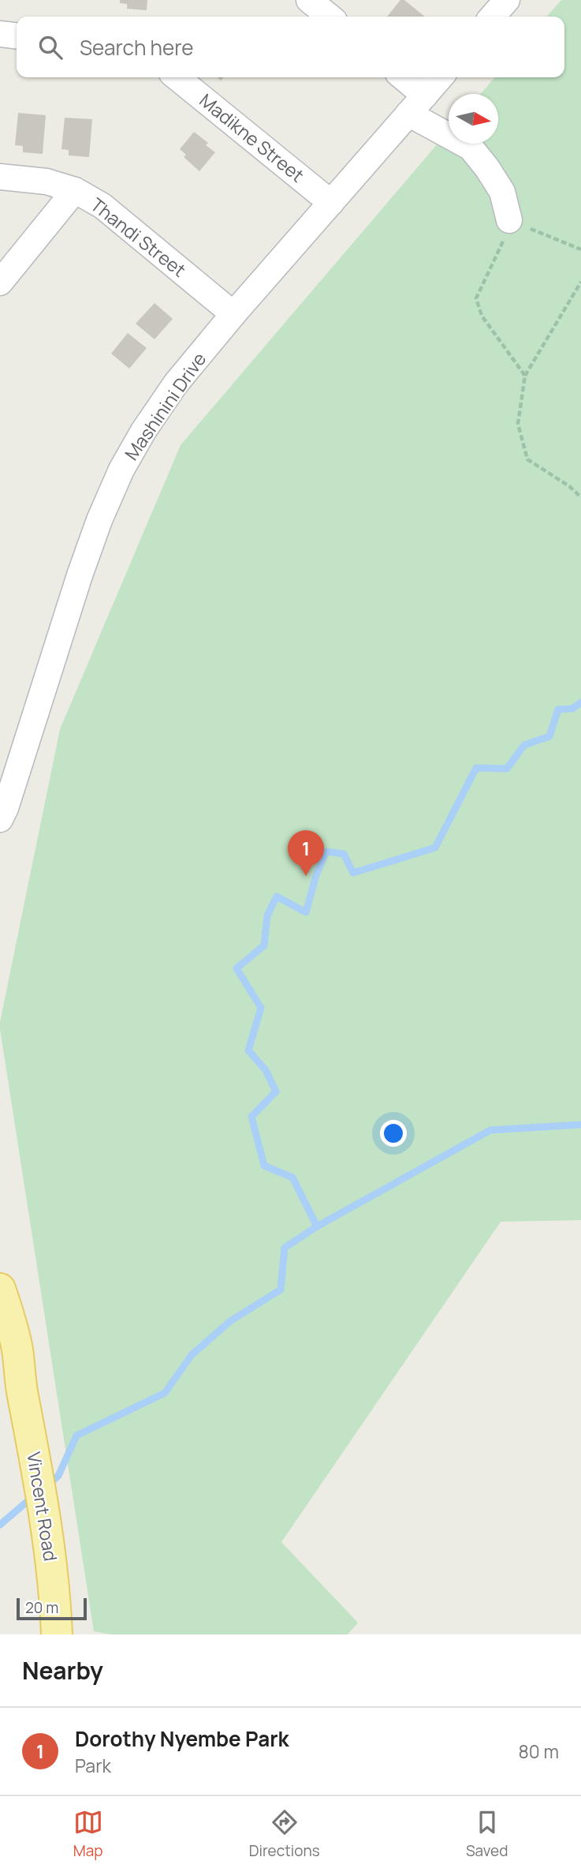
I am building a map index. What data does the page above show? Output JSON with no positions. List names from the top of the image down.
{
  "streets": {
    "main road": ["Vincent Road"],
    "street": ["Madikne Street", "Thandi Street", "Mashinini Drive"]
  },
  "crossings": [
    ["Madikne Street", "Mashinini Drive"],
    ["Thandi Street", "Mashinini Drive"]
  ],
  "scale_bar": "20 m",
  "north": "right",
  "page": {
    "search": "Search here",
    "pins": "1",
    "scale": "20 m",
    "heading": "Nearby",
    "list": [
      {
        "mark": "1",
        "name": "Dorothy Nyembe Park",
        "note": "Park",
        "value": "80 m"
      }
    ],
    "nav": ["Map", "Directions", "Saved"]
  }
}
